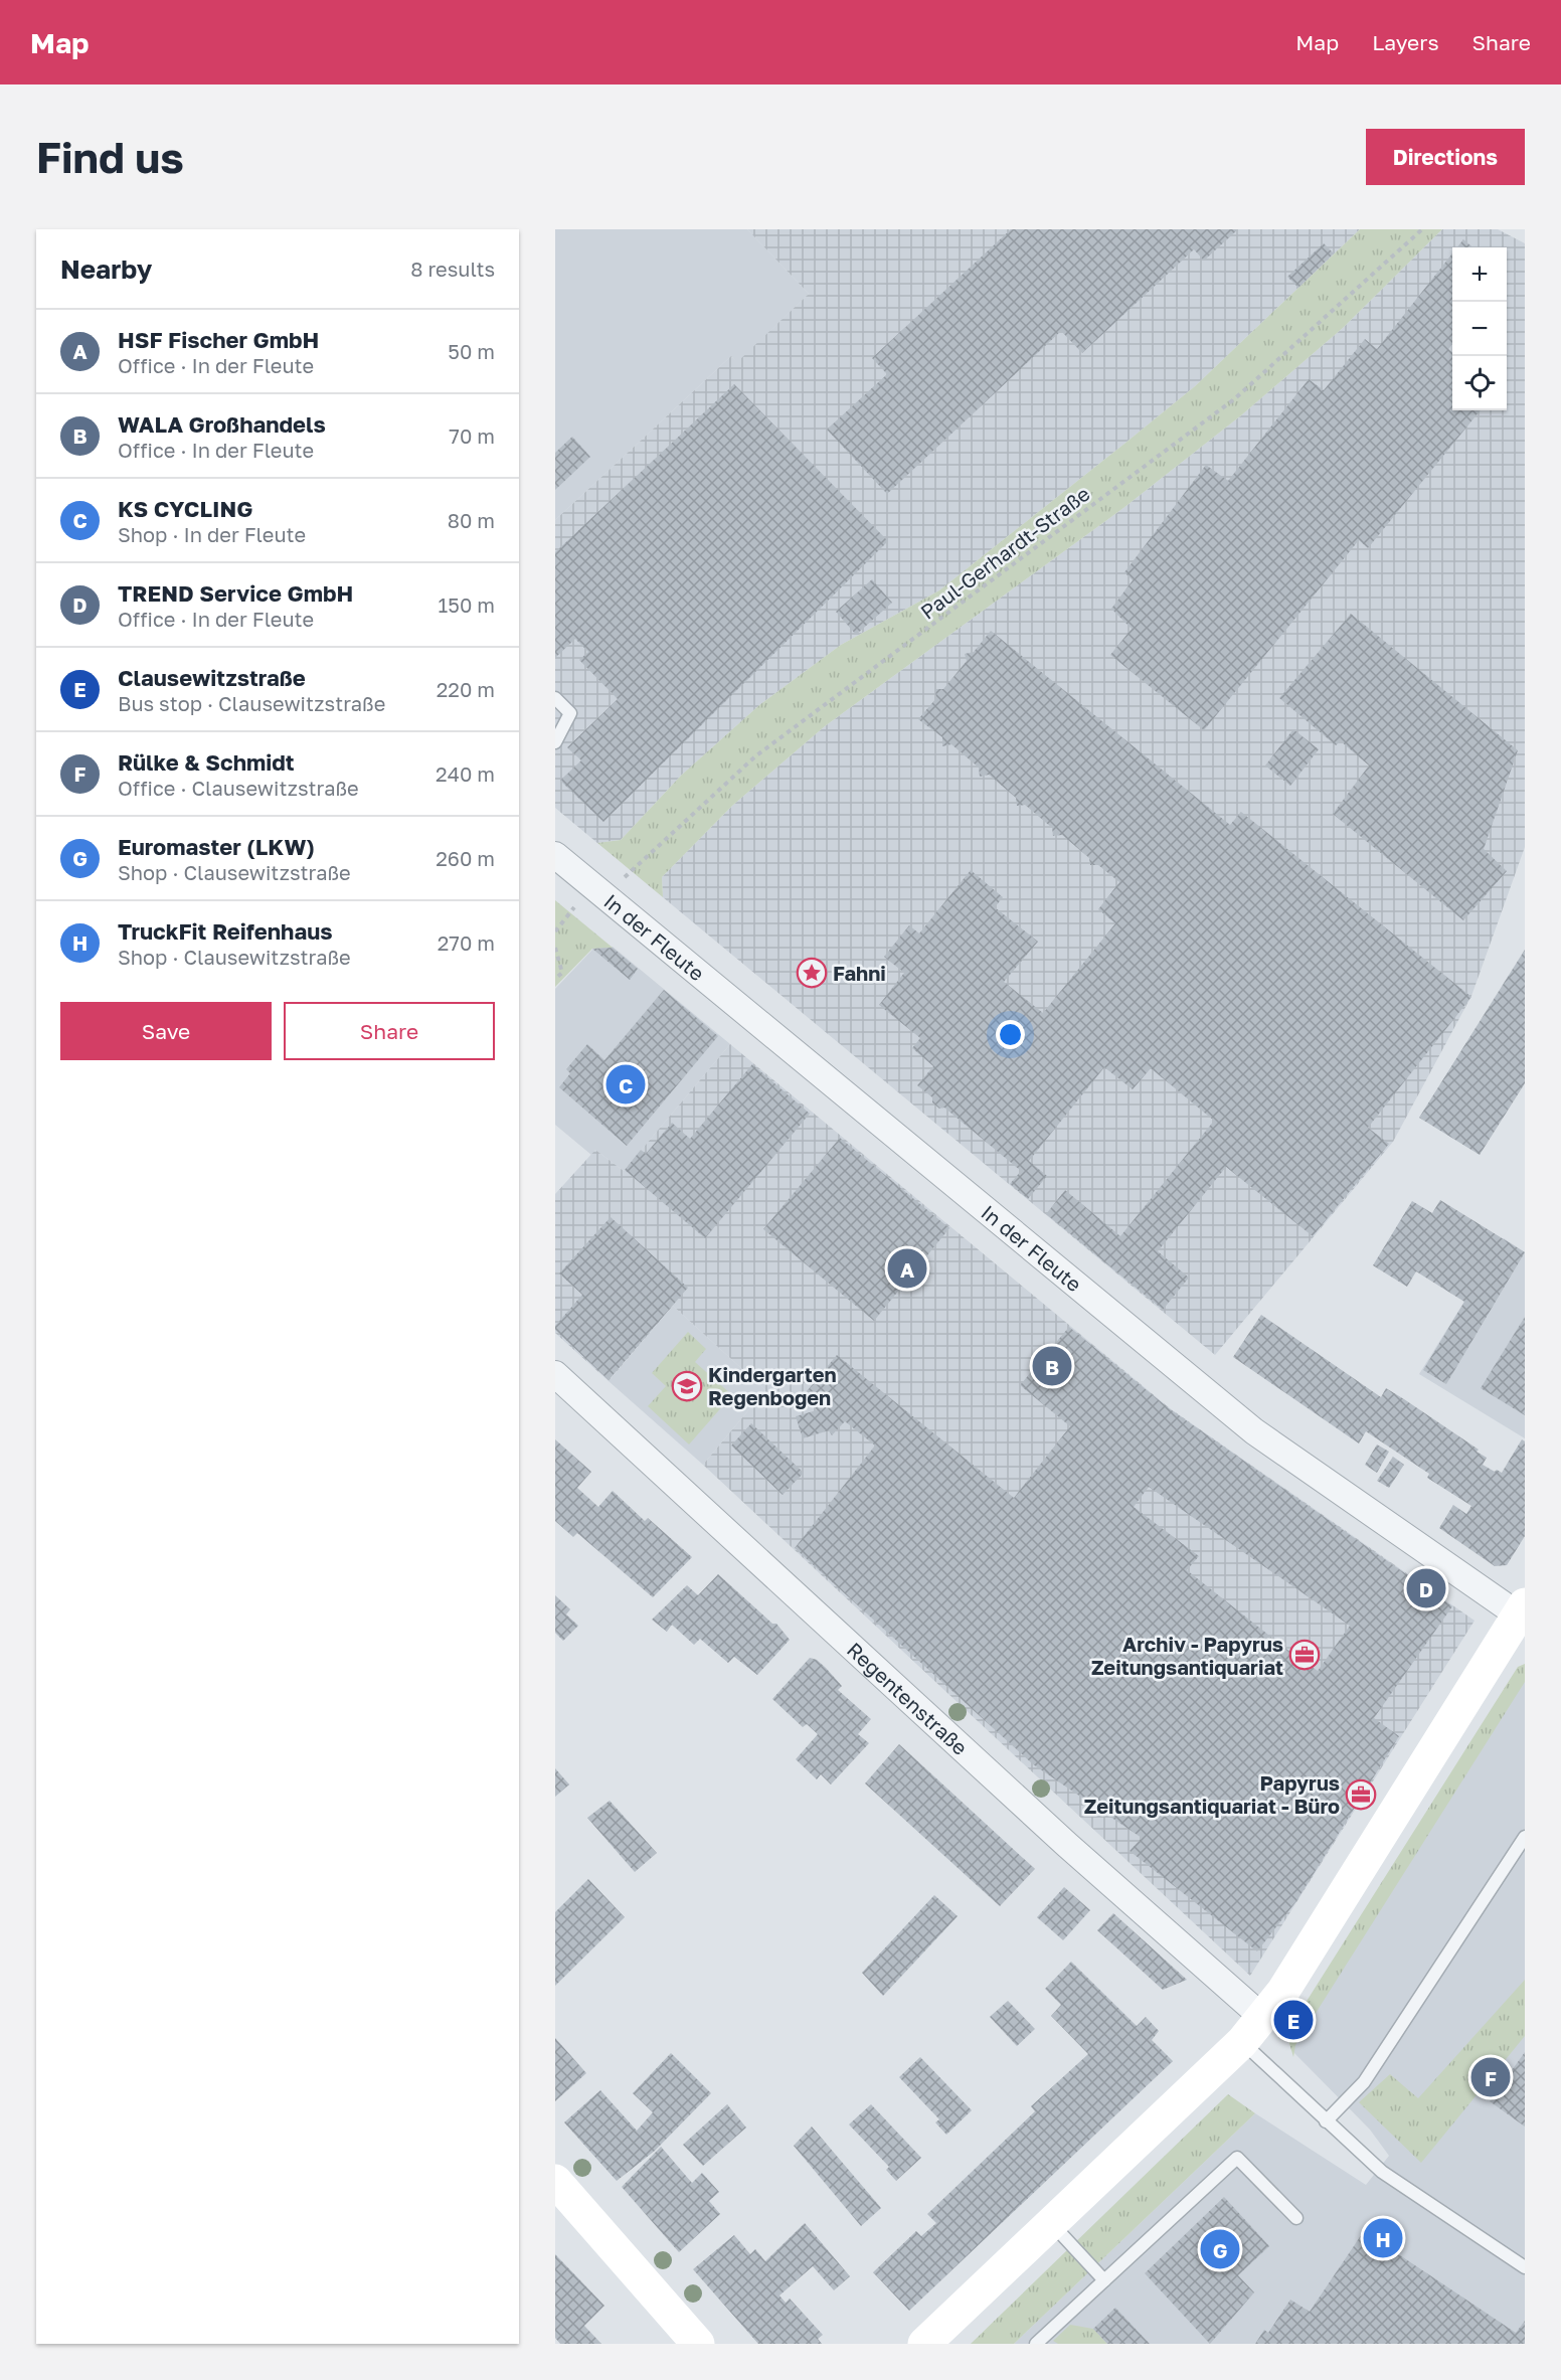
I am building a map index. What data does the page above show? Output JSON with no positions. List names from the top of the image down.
{
  "streets": {
    "street": ["In der Fleute", "Regentenstraße"],
    "path": ["Paul-Gerhardt-Straße"]
  },
  "crossings": [
    ["Paul-Gerhardt-Straße", "In der Fleute"]
  ],
  "places": {
    "place": ["Fahni"],
    "school or university": ["Kindergarten Regenbogen"],
    "office": ["Archiv - Papyrus Zeitungsantiquariat", "Papyrus Zeitungsantiquariat - Büro"]
  },
  "page": {
    "header": "Map",
    "nav": ["Map", "Layers", "Share"],
    "buttons": [
      "Directions",
      ["Save", "Share"]
    ],
    "title": "Find us",
    "heading": ["Nearby", "8 results"],
    "map_buttons": ["+", "−"],
    "list": [
      {
        "mark": "A",
        "name": "HSF Fischer GmbH",
        "note": "Office · In der Fleute",
        "value": "50 m"
      },
      {
        "mark": "B",
        "name": "WALA Großhandels",
        "note": "Office · In der Fleute",
        "value": "70 m"
      },
      {
        "mark": "C",
        "name": "KS CYCLING",
        "note": "Shop · In der Fleute",
        "value": "80 m"
      },
      {
        "mark": "D",
        "name": "TREND Service GmbH",
        "note": "Office · In der Fleute",
        "value": "150 m"
      },
      {
        "mark": "E",
        "name": "Clausewitzstraße",
        "note": "Bus stop · Clausewitzstraße",
        "value": "220 m"
      },
      {
        "mark": "F",
        "name": "Rülke & Schmidt",
        "note": "Office · Clausewitzstraße",
        "value": "240 m"
      },
      {
        "mark": "G",
        "name": "Euromaster (LKW)",
        "note": "Shop · Clausewitzstraße",
        "value": "260 m"
      },
      {
        "mark": "H",
        "name": "TruckFit Reifenhaus",
        "note": "Shop · Clausewitzstraße",
        "value": "270 m"
      }
    ],
    "pins": [
      "C",
      "A",
      "B",
      "D",
      "E",
      "F",
      "H",
      "G"
    ]
  }
}
